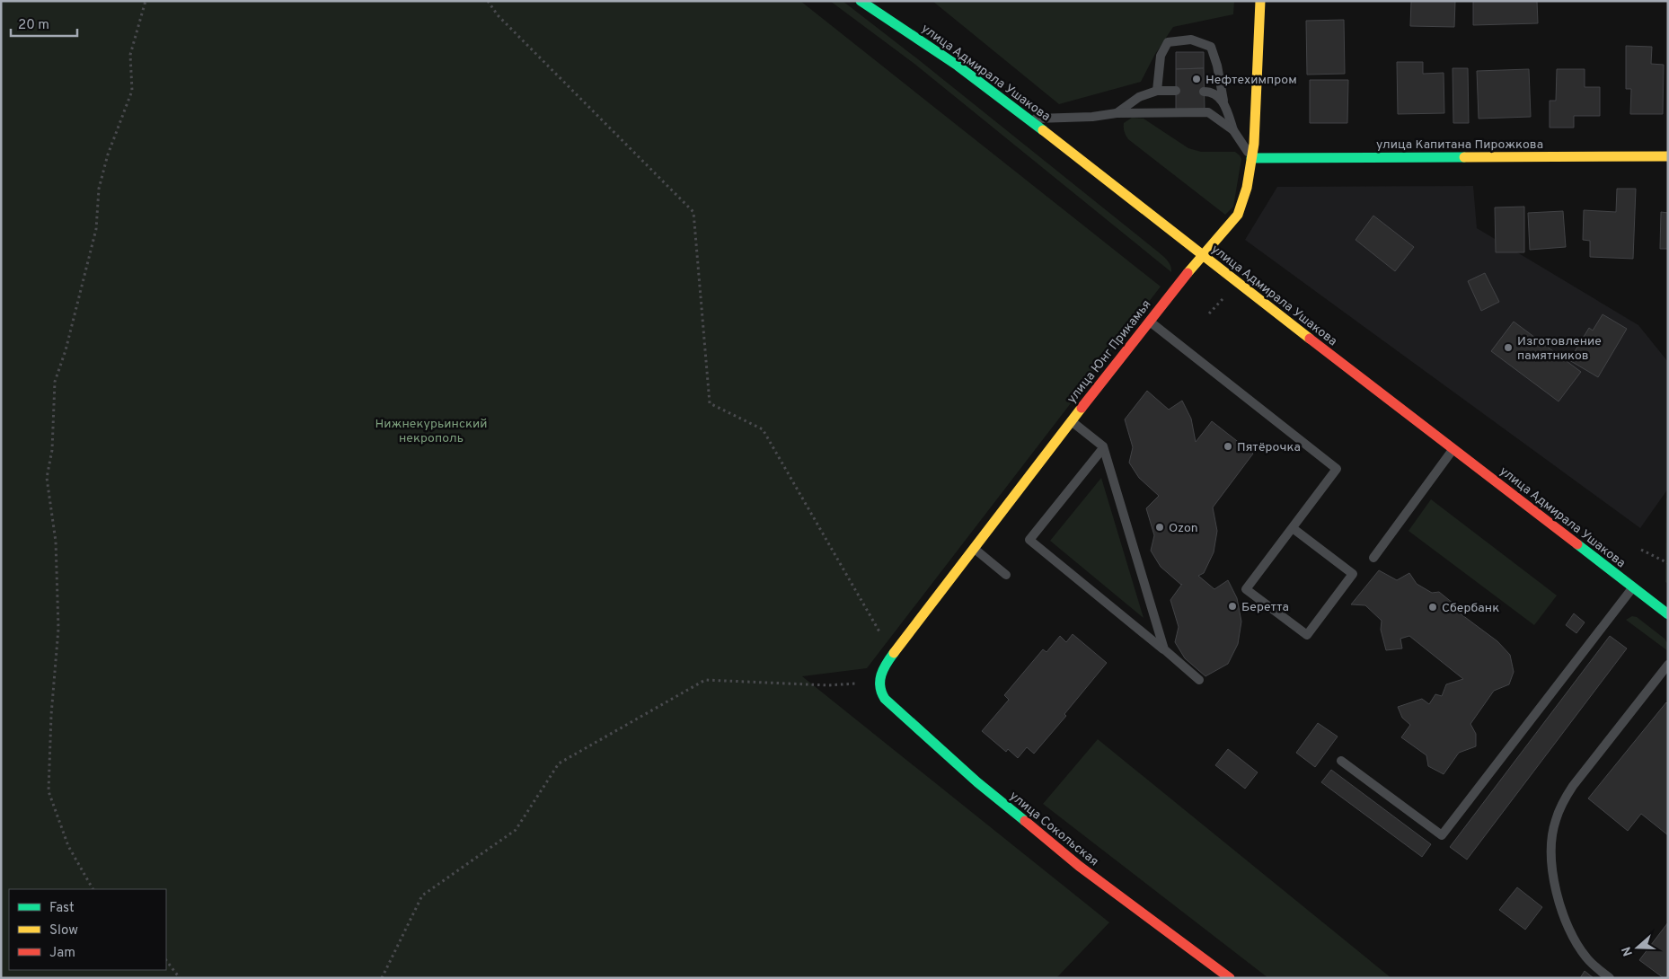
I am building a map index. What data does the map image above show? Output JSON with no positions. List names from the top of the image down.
{
  "streets": {
    "street": [
      "улица Адмирала Ушакова",
      "улица Капитана Пирожкова",
      "улица Юнг Прикамья",
      "улица Сокольская"
    ]
  },
  "crossings": [
    ["улица Адмирала Ушакова", "улица Юнг Прикамья"],
    ["улица Капитана Пирожкова", "улица Юнг Прикамья"],
    ["улица Юнг Прикамья", "улица Сокольская"]
  ],
  "parks": ["Нижнекурьинский некрополь"],
  "places": [
    "Нефтехимпром",
    "Изготовление памятников",
    "Пятёрочка",
    "Ozon",
    "Беретта",
    "Сбербанк"
  ],
  "legend": ["Fast", "Slow", "Jam"],
  "scale_bar": "20 m",
  "north": "left"
}
